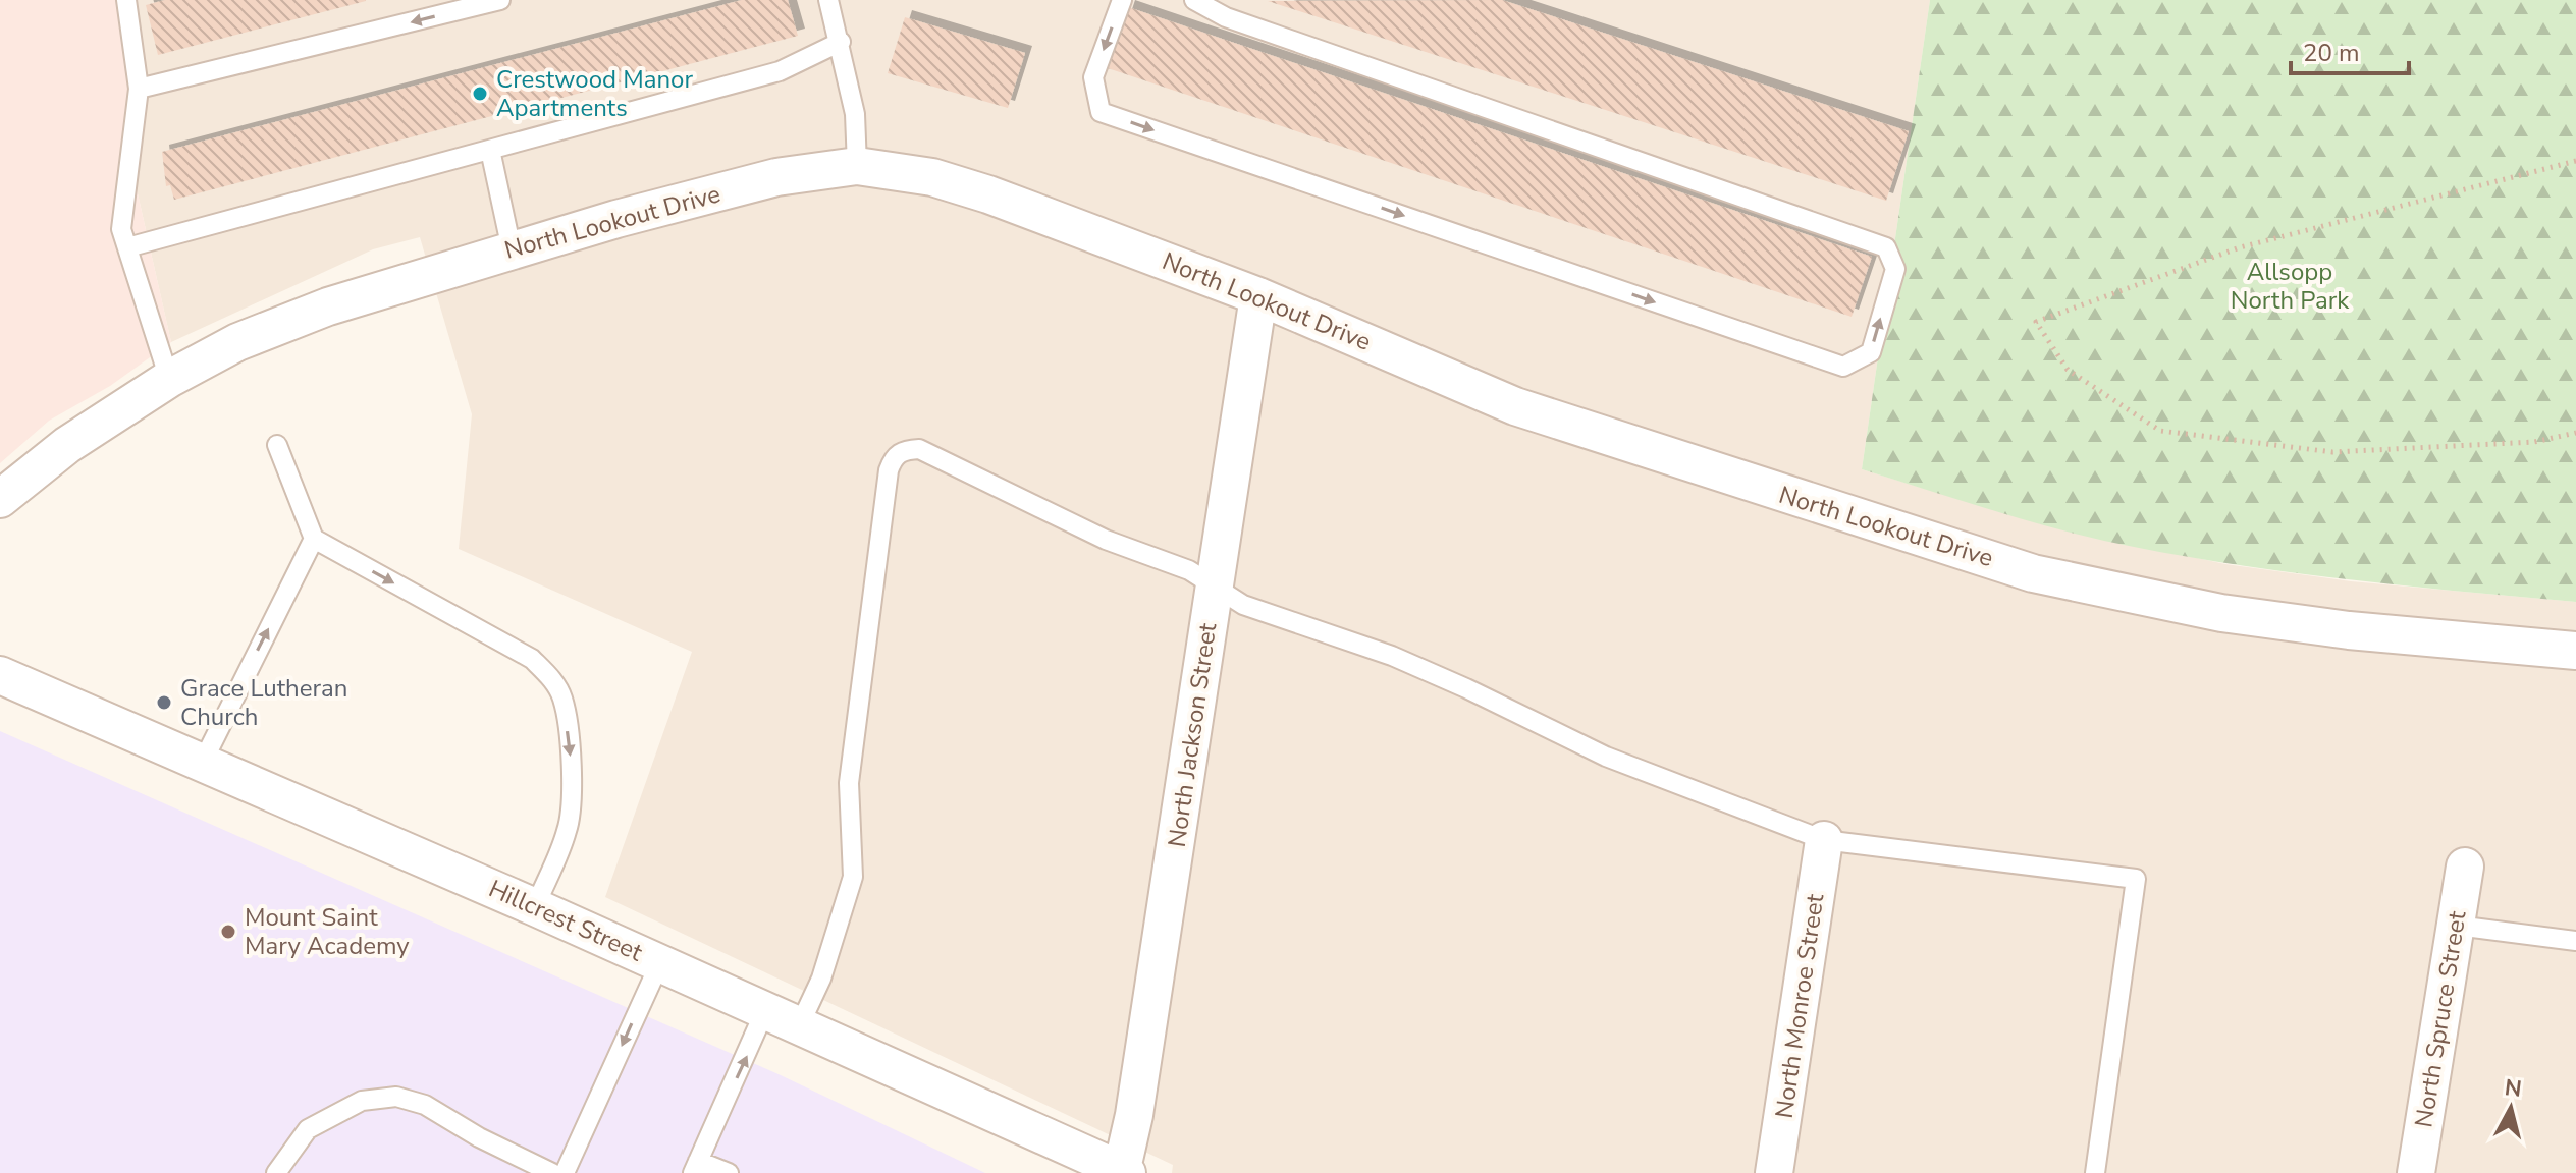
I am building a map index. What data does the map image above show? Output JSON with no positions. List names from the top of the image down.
{
  "streets": {
    "street": [
      "North Lookout Drive",
      "North Jackson Street",
      "Hillcrest Street",
      "North Monroe Street",
      "North Spruce Street"
    ]
  },
  "crossings": [
    ["North Lookout Drive", "North Jackson Street"],
    ["North Jackson Street", "Hillcrest Street"]
  ],
  "parks": ["Allsopp North Park"],
  "places": ["Crestwood Manor Apartments", "Grace Lutheran Church", "Mount Saint Mary Academy"],
  "scale_bar": "20 m",
  "north": "top"
}
